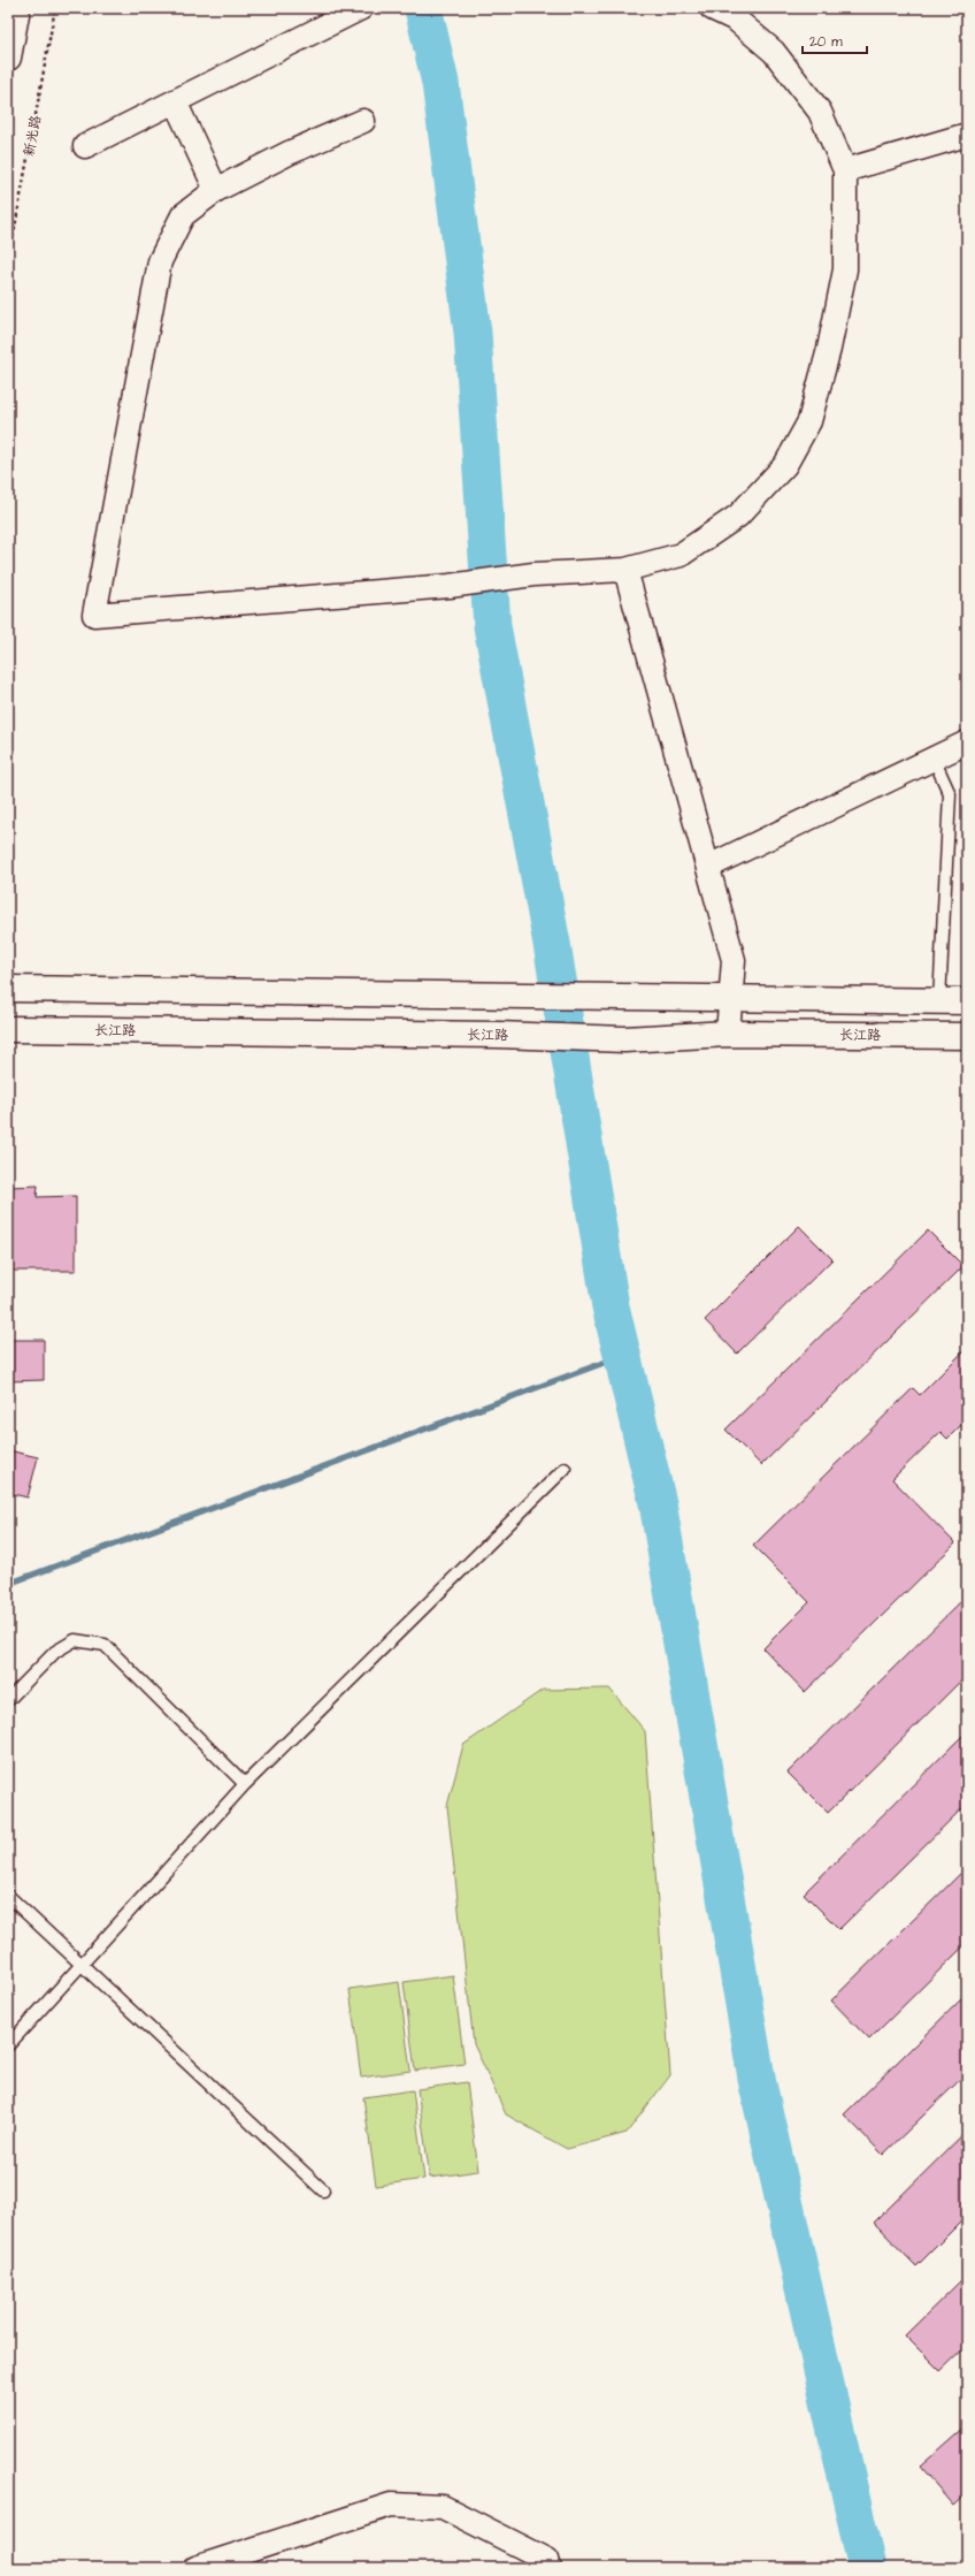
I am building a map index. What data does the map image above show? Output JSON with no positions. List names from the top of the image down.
{
  "streets": {
    "main road": ["长江路"],
    "path": ["新光路"]
  },
  "scale_bar": "20 m"
}
